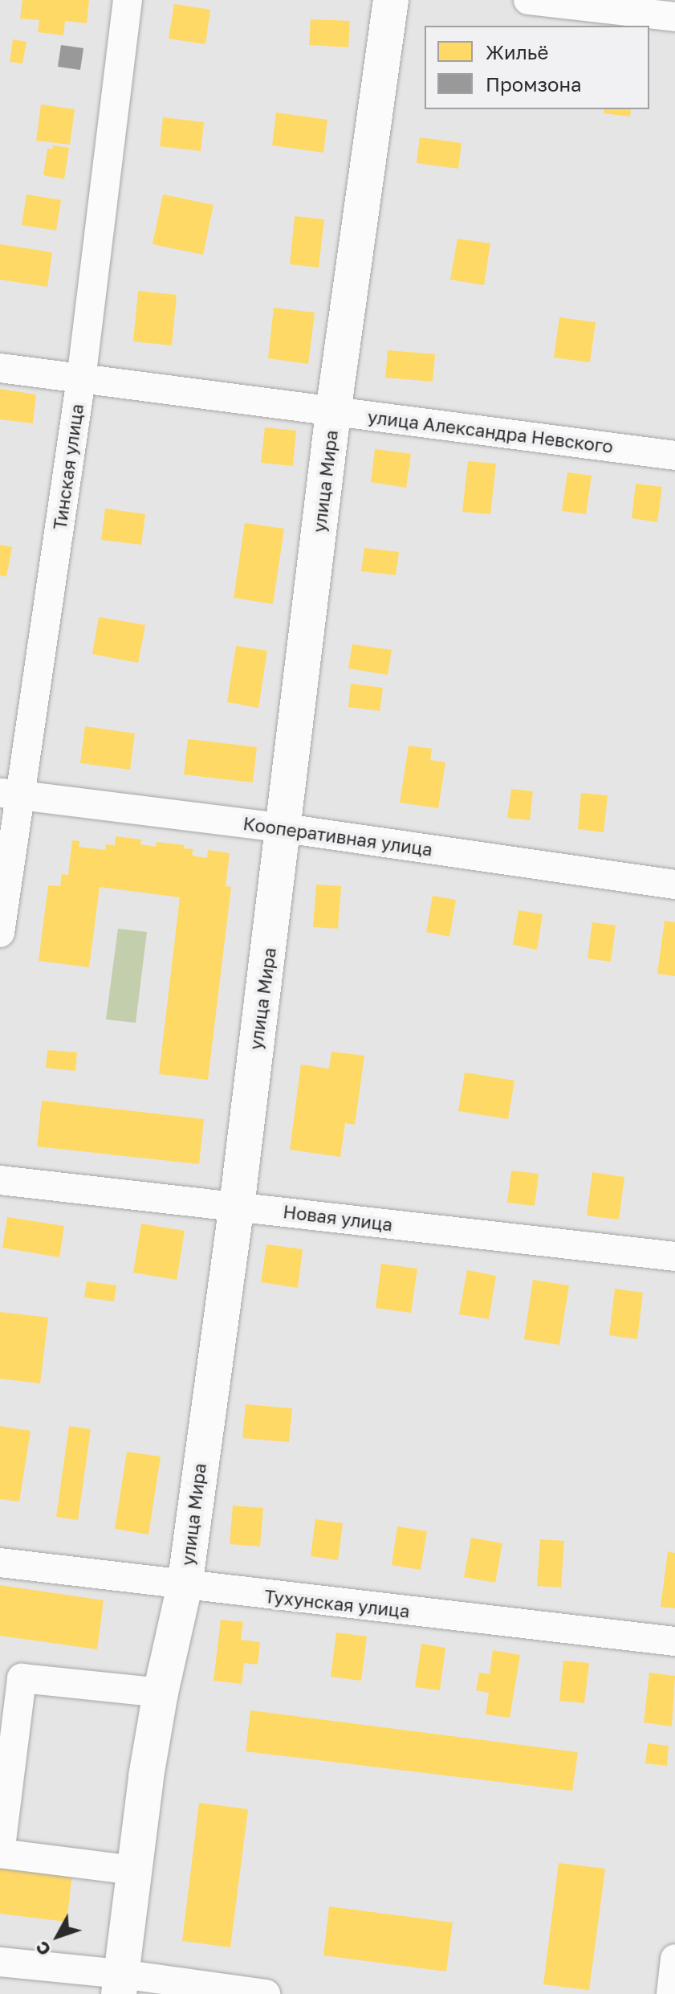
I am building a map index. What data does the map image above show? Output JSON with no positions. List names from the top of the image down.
{
  "streets": {
    "main road": ["улица Мира"],
    "street": [
      "улица Александра Невского",
      "Тинская улица",
      "Кооперативная улица",
      "Новая улица",
      "Тухунская улица"
    ]
  },
  "crossings": [
    ["улица Александра Невского", "Тинская улица"],
    ["улица Александра Невского", "улица Мира"],
    ["Тинская улица", "Кооперативная улица"],
    ["улица Мира", "Кооперативная улица"],
    ["улица Мира", "Новая улица"],
    ["улица Мира", "Тухунская улица"]
  ],
  "legend": ["Жильё", "Промзона"],
  "north": "bottom left"
}
